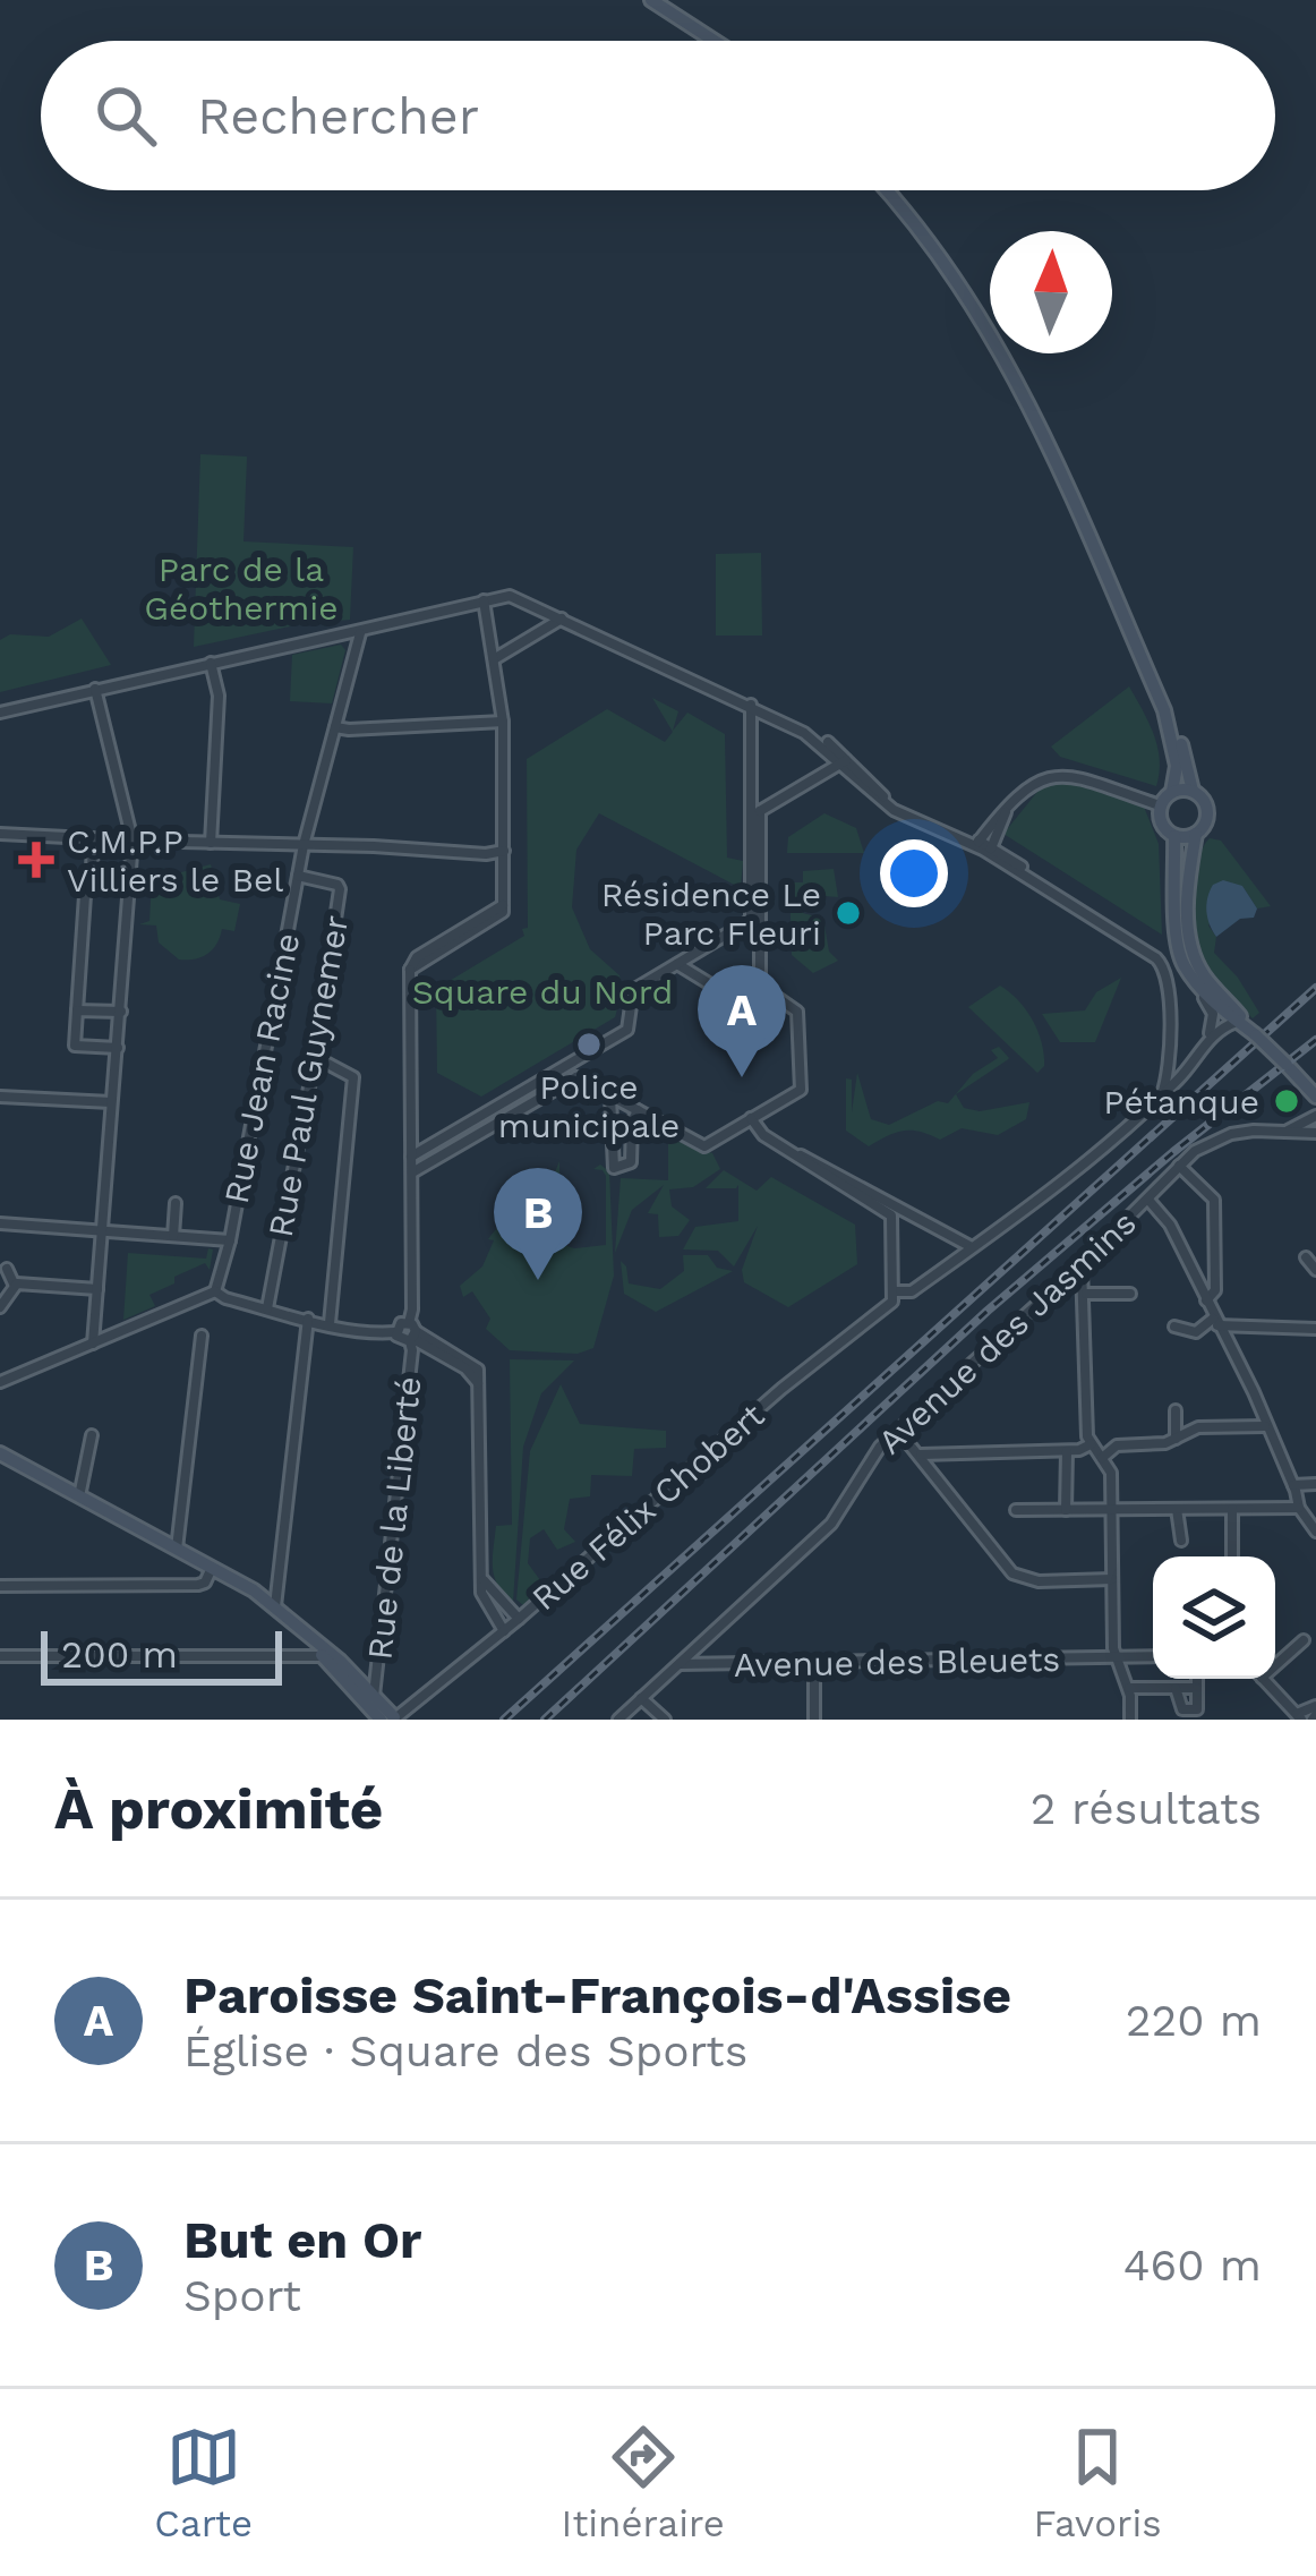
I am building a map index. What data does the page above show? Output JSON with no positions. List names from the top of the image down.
{
  "streets": {
    "street": [
      "Rue Jean Racine",
      "Rue Paul Guynemer",
      "Avenue des Jasmins",
      "Rue Félix Chobert",
      "Rue de la Liberté",
      "Avenue des Bleuets"
    ]
  },
  "crossings": [
    ["Rue Jean Racine", "Rue Paul Guynemer"],
    ["Avenue des Jasmins", "Avenue des Bleuets"]
  ],
  "parks": ["Parc de la Géothermie", "Square du Nord"],
  "places": {
    "health": ["C.M.P.P Villiers le Bel"],
    "other": ["Résidence Le Parc Fleuri", "Police municipale", "Pétanque"]
  },
  "scale_bar": "200 m",
  "north": "top",
  "page": {
    "search": "Rechercher",
    "pins": ["A", "B"],
    "scale": "200 m",
    "heading": ["À proximité", "2 résultats"],
    "list": [
      {
        "mark": "A",
        "name": "Paroisse Saint-François-d'Assise",
        "note": "Église · Square des Sports",
        "value": "220 m"
      },
      {
        "mark": "B",
        "name": "But en Or",
        "note": "Sport",
        "value": "460 m"
      }
    ],
    "nav": ["Carte", "Itinéraire", "Favoris"]
  }
}
